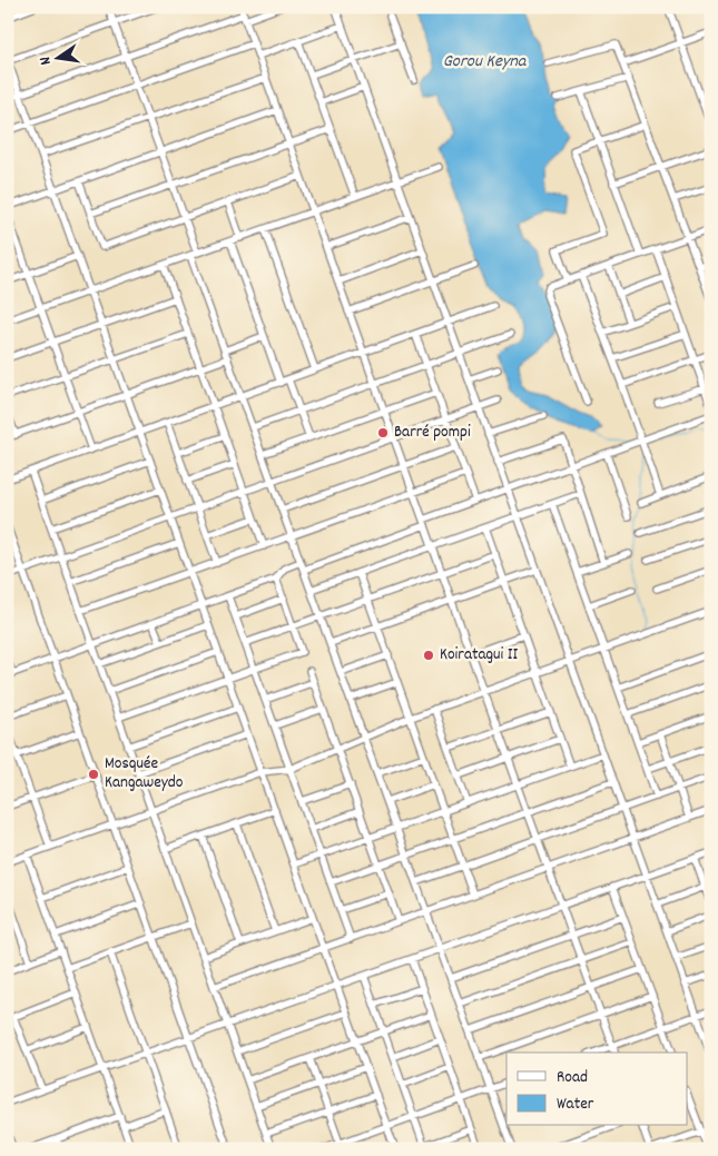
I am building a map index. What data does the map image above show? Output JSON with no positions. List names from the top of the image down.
{
  "water": ["Gorou Keyna"],
  "places": ["Barré pompi", "Koiratagui II", "Mosquée Kangaweydo"],
  "legend": ["Road", "Water"],
  "north": "left"
}
